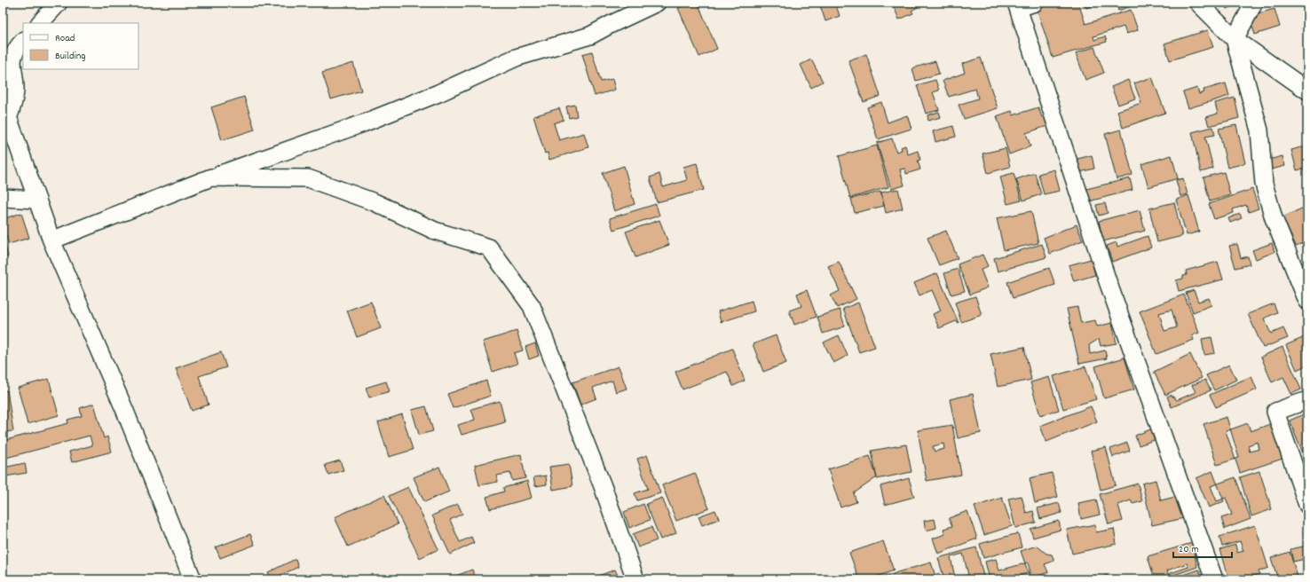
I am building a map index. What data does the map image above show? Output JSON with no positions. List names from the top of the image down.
{
  "legend": ["Road", "Building"],
  "scale_bar": "20 m"
}
